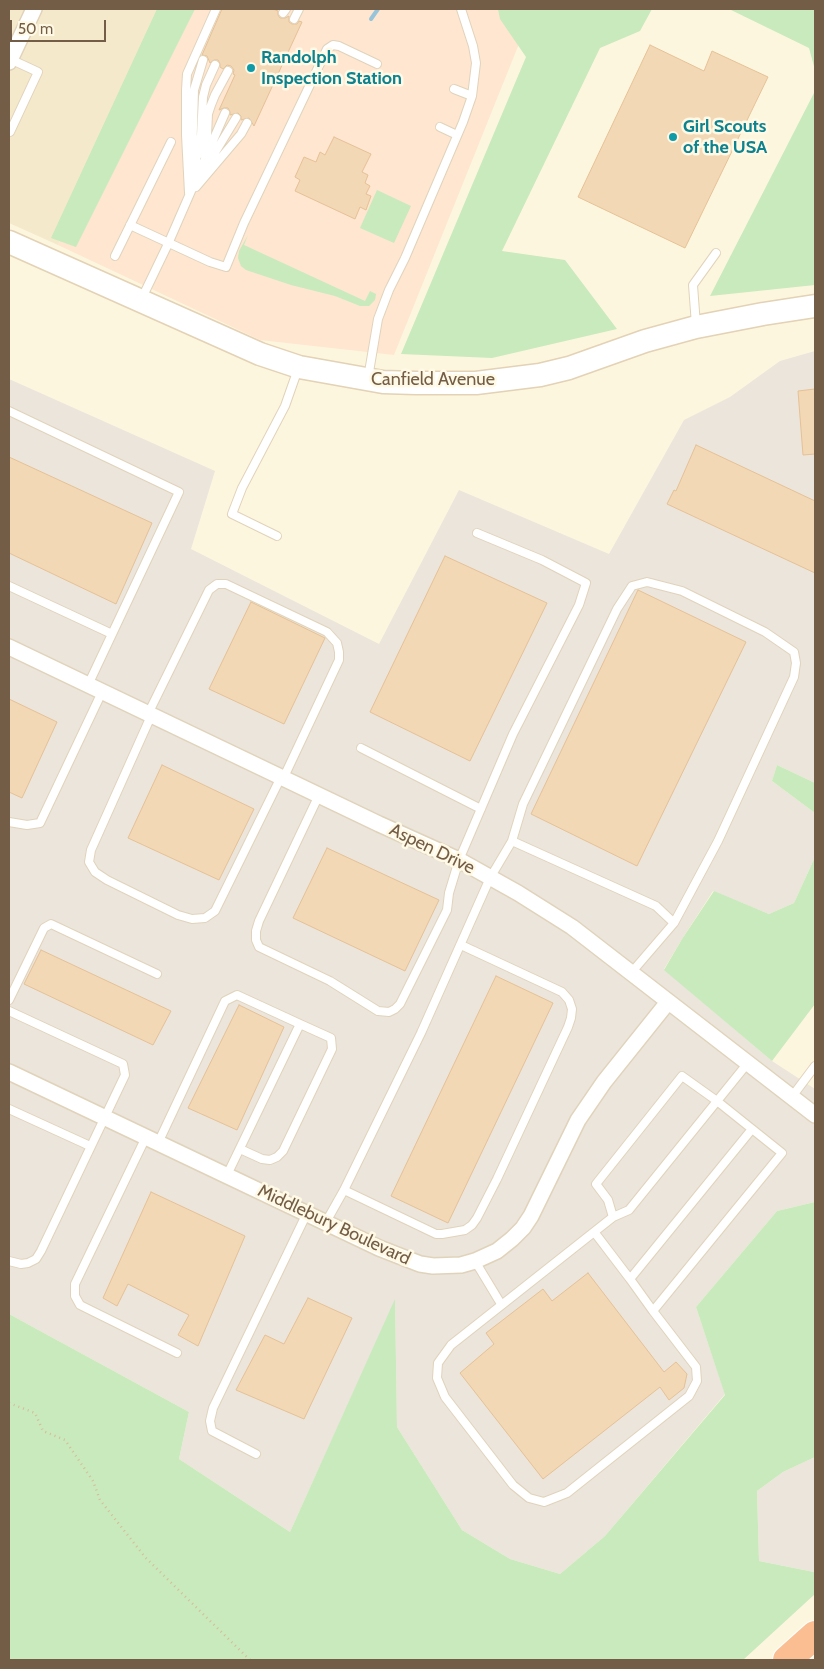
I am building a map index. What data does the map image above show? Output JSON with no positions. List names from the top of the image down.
{
  "streets": {
    "street": ["Canfield Avenue", "Aspen Drive", "Middlebury Boulevard"]
  },
  "crossings": [
    ["Aspen Drive", "Middlebury Boulevard"]
  ],
  "places": ["Randolph Inspection Station", "Girl Scouts of the USA"],
  "scale_bar": "50 m"
}
